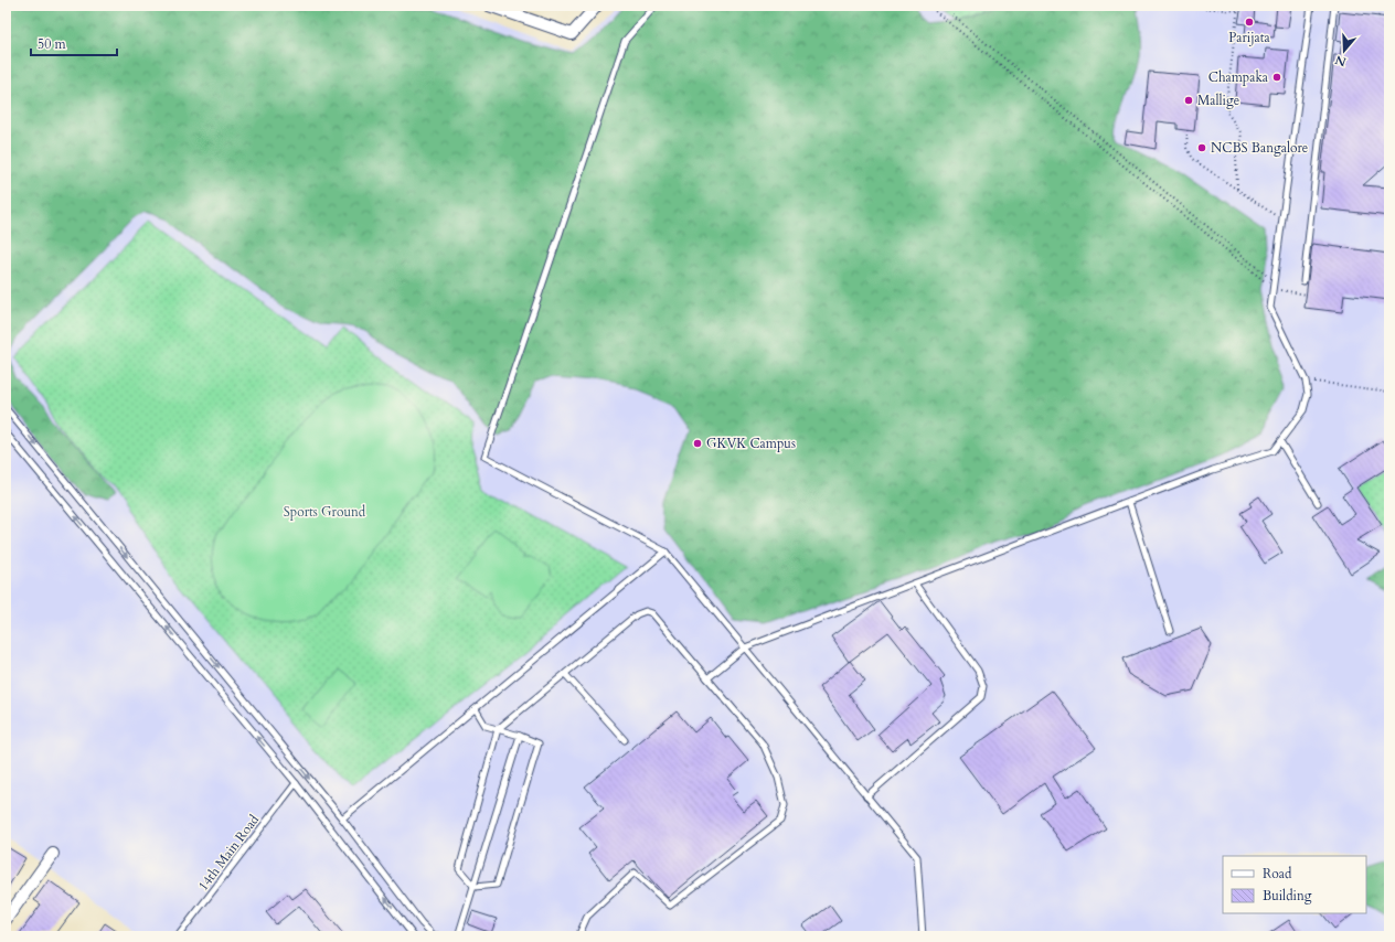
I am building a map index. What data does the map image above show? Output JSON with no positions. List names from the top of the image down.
{
  "streets": {
    "lane": ["14th Main Road"]
  },
  "parks": ["Sports Ground"],
  "places": [
    "Parijata",
    "Champaka",
    "Mallige",
    "NCBS Bangalore",
    "GKVK Campus"
  ],
  "legend": ["Road", "Building"],
  "scale_bar": "50 m",
  "north": "bottom"
}
